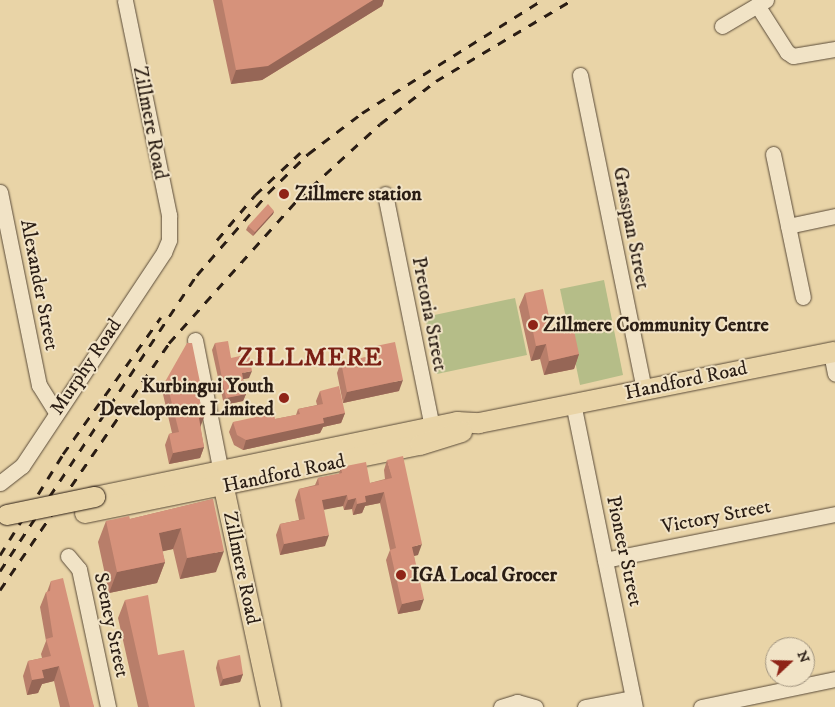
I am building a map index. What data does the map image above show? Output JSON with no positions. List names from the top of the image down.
{
  "streets": {
    "main road": ["Zillmere Road", "Handford Road"],
    "street": [
      "Grasspan Street",
      "Alexander Street",
      "Pretoria Street",
      "Murphy Road",
      "Victory Street",
      "Pioneer Street",
      "Seeney Street"
    ]
  },
  "crossings": [
    ["Zillmere Road", "Murphy Road"],
    ["Zillmere Road", "Handford Road"],
    ["Grasspan Street", "Handford Road"],
    ["Alexander Street", "Murphy Road"],
    ["Pretoria Street", "Handford Road"],
    ["Handford Road", "Pioneer Street"],
    ["Victory Street", "Pioneer Street"]
  ],
  "districts": ["ZILLMERE"],
  "places": [
    "Zillmere station",
    "Zillmere Community Centre",
    "Kurbingui Youth Development Limited",
    "IGA Local Grocer"
  ],
  "north": "right"
}
